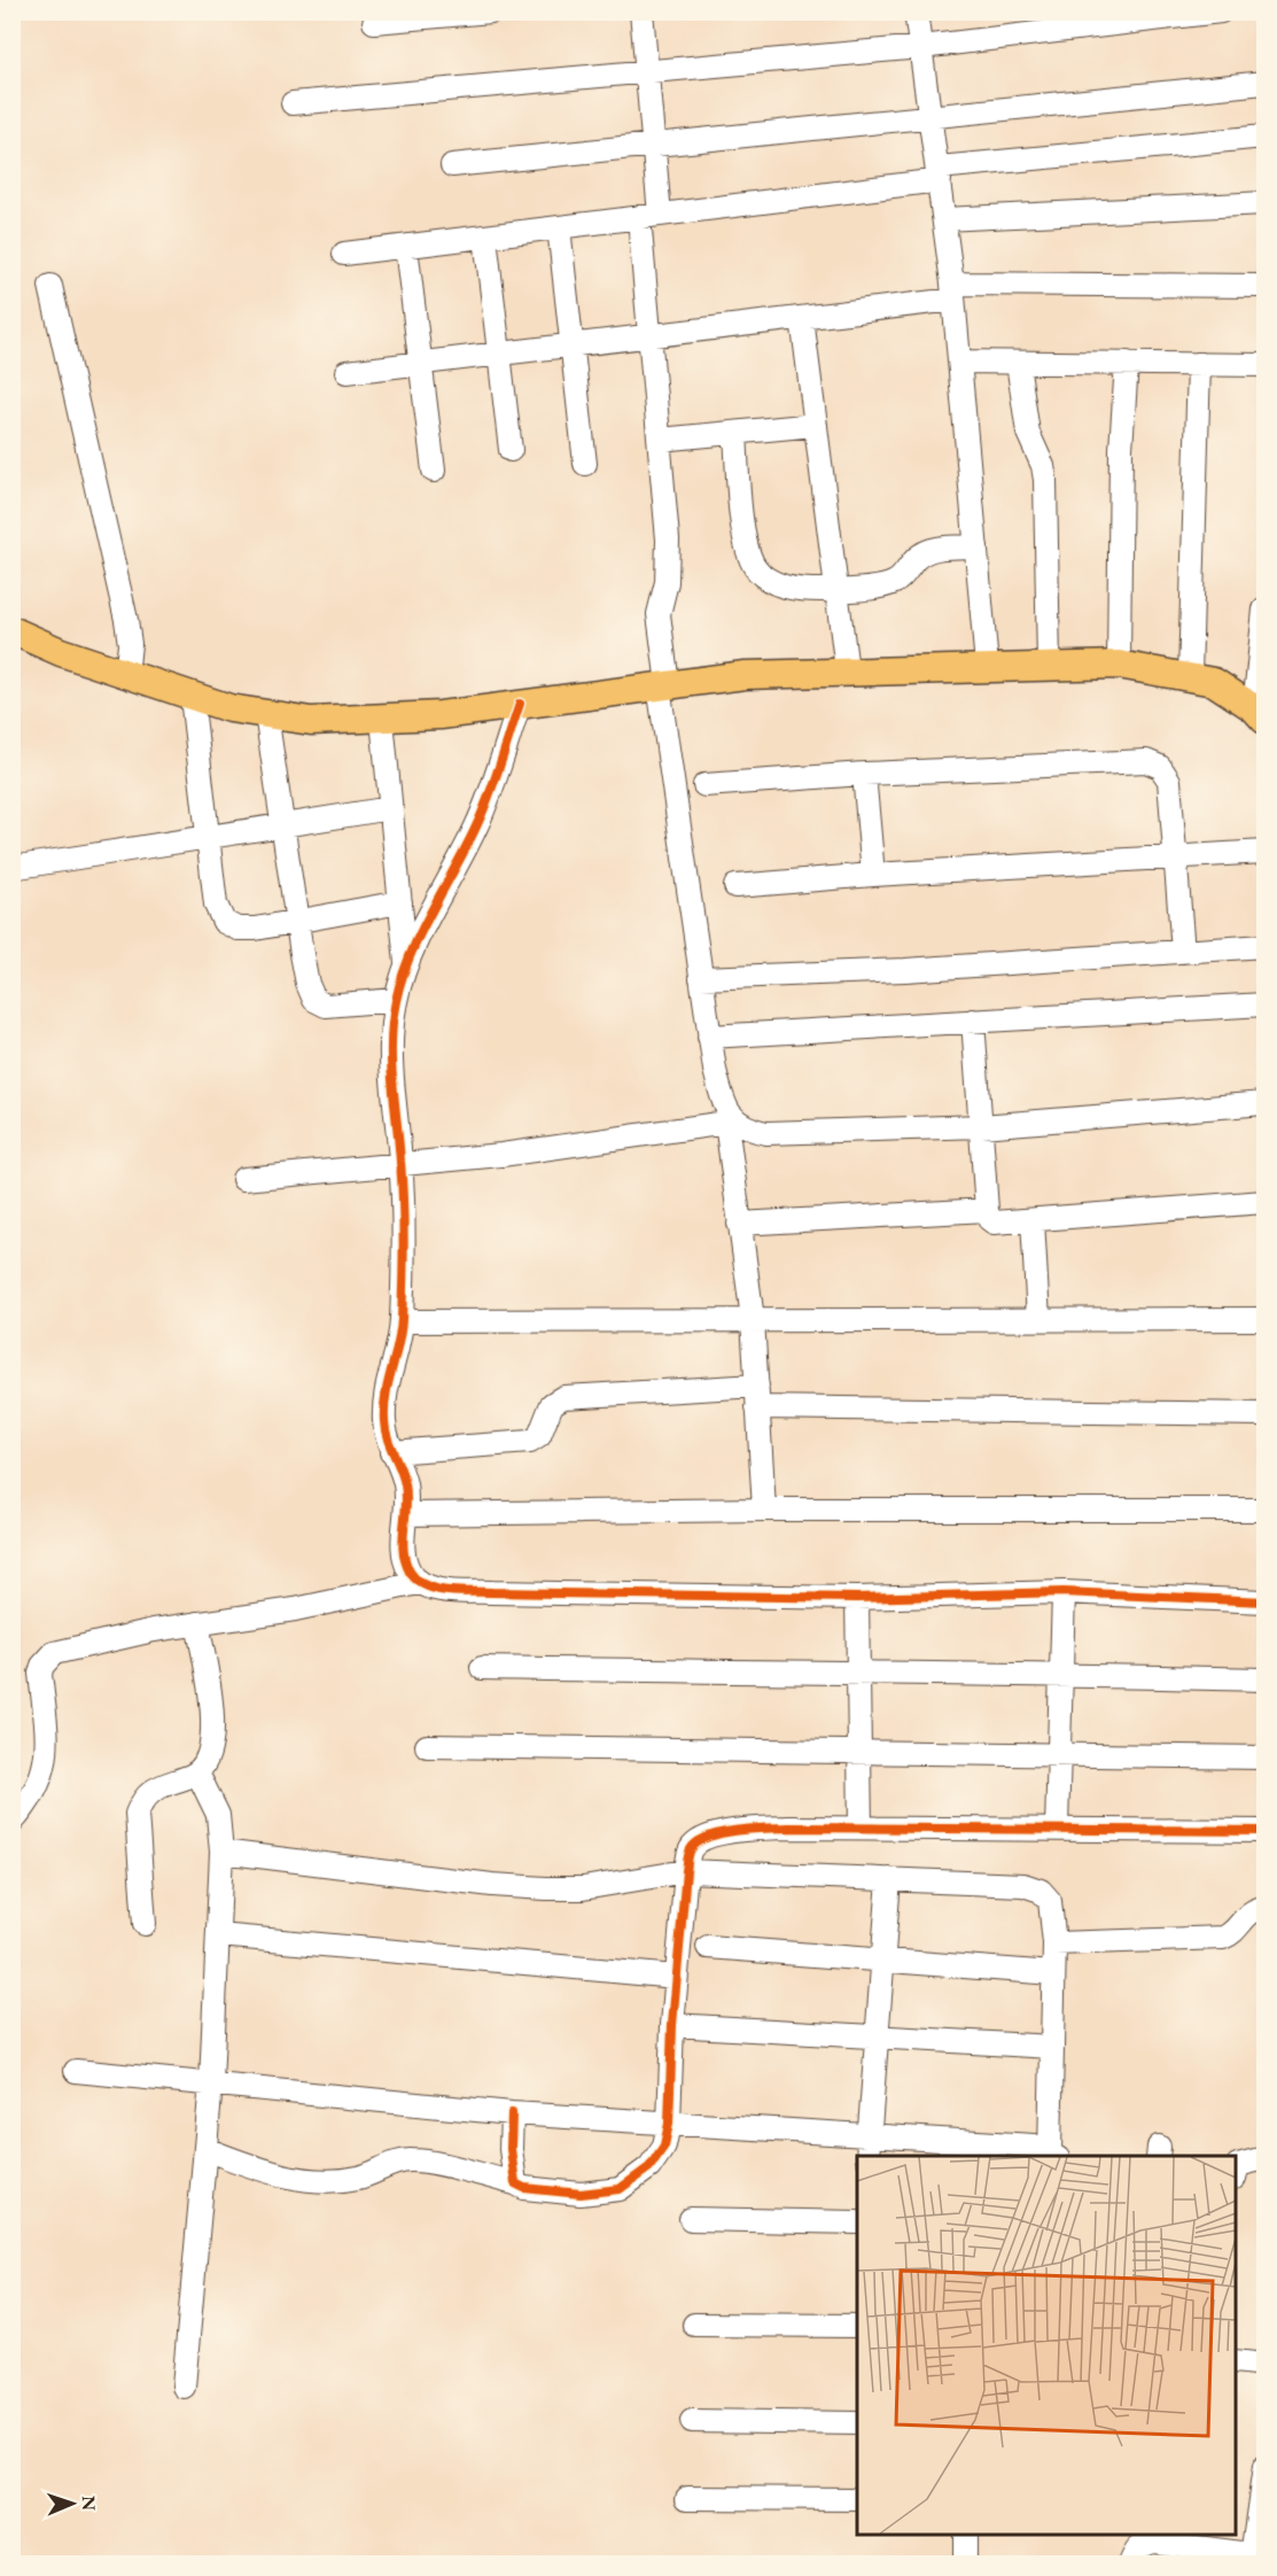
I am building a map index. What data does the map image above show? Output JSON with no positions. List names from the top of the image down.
{
  "north": "right"
}
